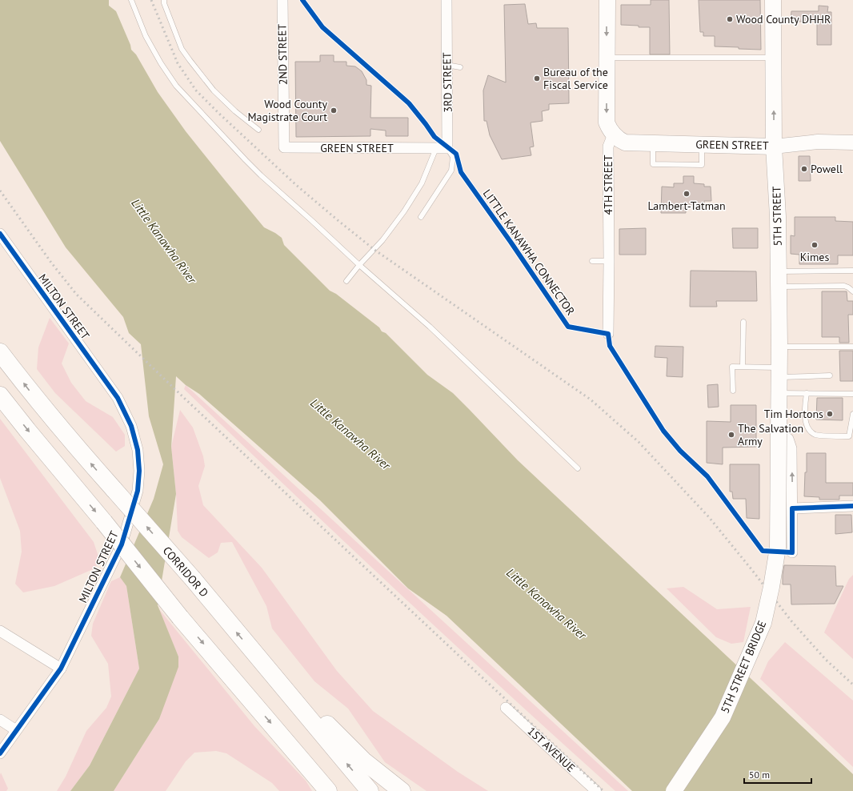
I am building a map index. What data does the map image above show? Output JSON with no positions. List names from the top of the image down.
{
  "streets": {
    "highway": ["CORRIDOR D"],
    "main road": ["GREEN STREET", "5TH STREET", "5TH STREET BRIDGE"],
    "street": [
      "2ND STREET",
      "3RD STREET",
      "4TH STREET",
      "MILTON STREET",
      "1ST AVENUE"
    ],
    "cycle path": ["LITTLE KANAWHA CONNECTOR"]
  },
  "crossings": [
    ["2ND STREET", "GREEN STREET"],
    ["GREEN STREET", "4TH STREET"],
    ["GREEN STREET", "5TH STREET"],
    ["5TH STREET", "5TH STREET BRIDGE"]
  ],
  "water": ["Little Kanawha River"],
  "places": [
    "Wood County DHHR",
    "Bureau of the Fiscal Service",
    "Wood County Magistrate Court",
    "Powell",
    "Lambert-Tatman",
    "Kimes",
    "Tim Hortons",
    "The Salvation Army"
  ],
  "scale_bar": "50 m"
}
